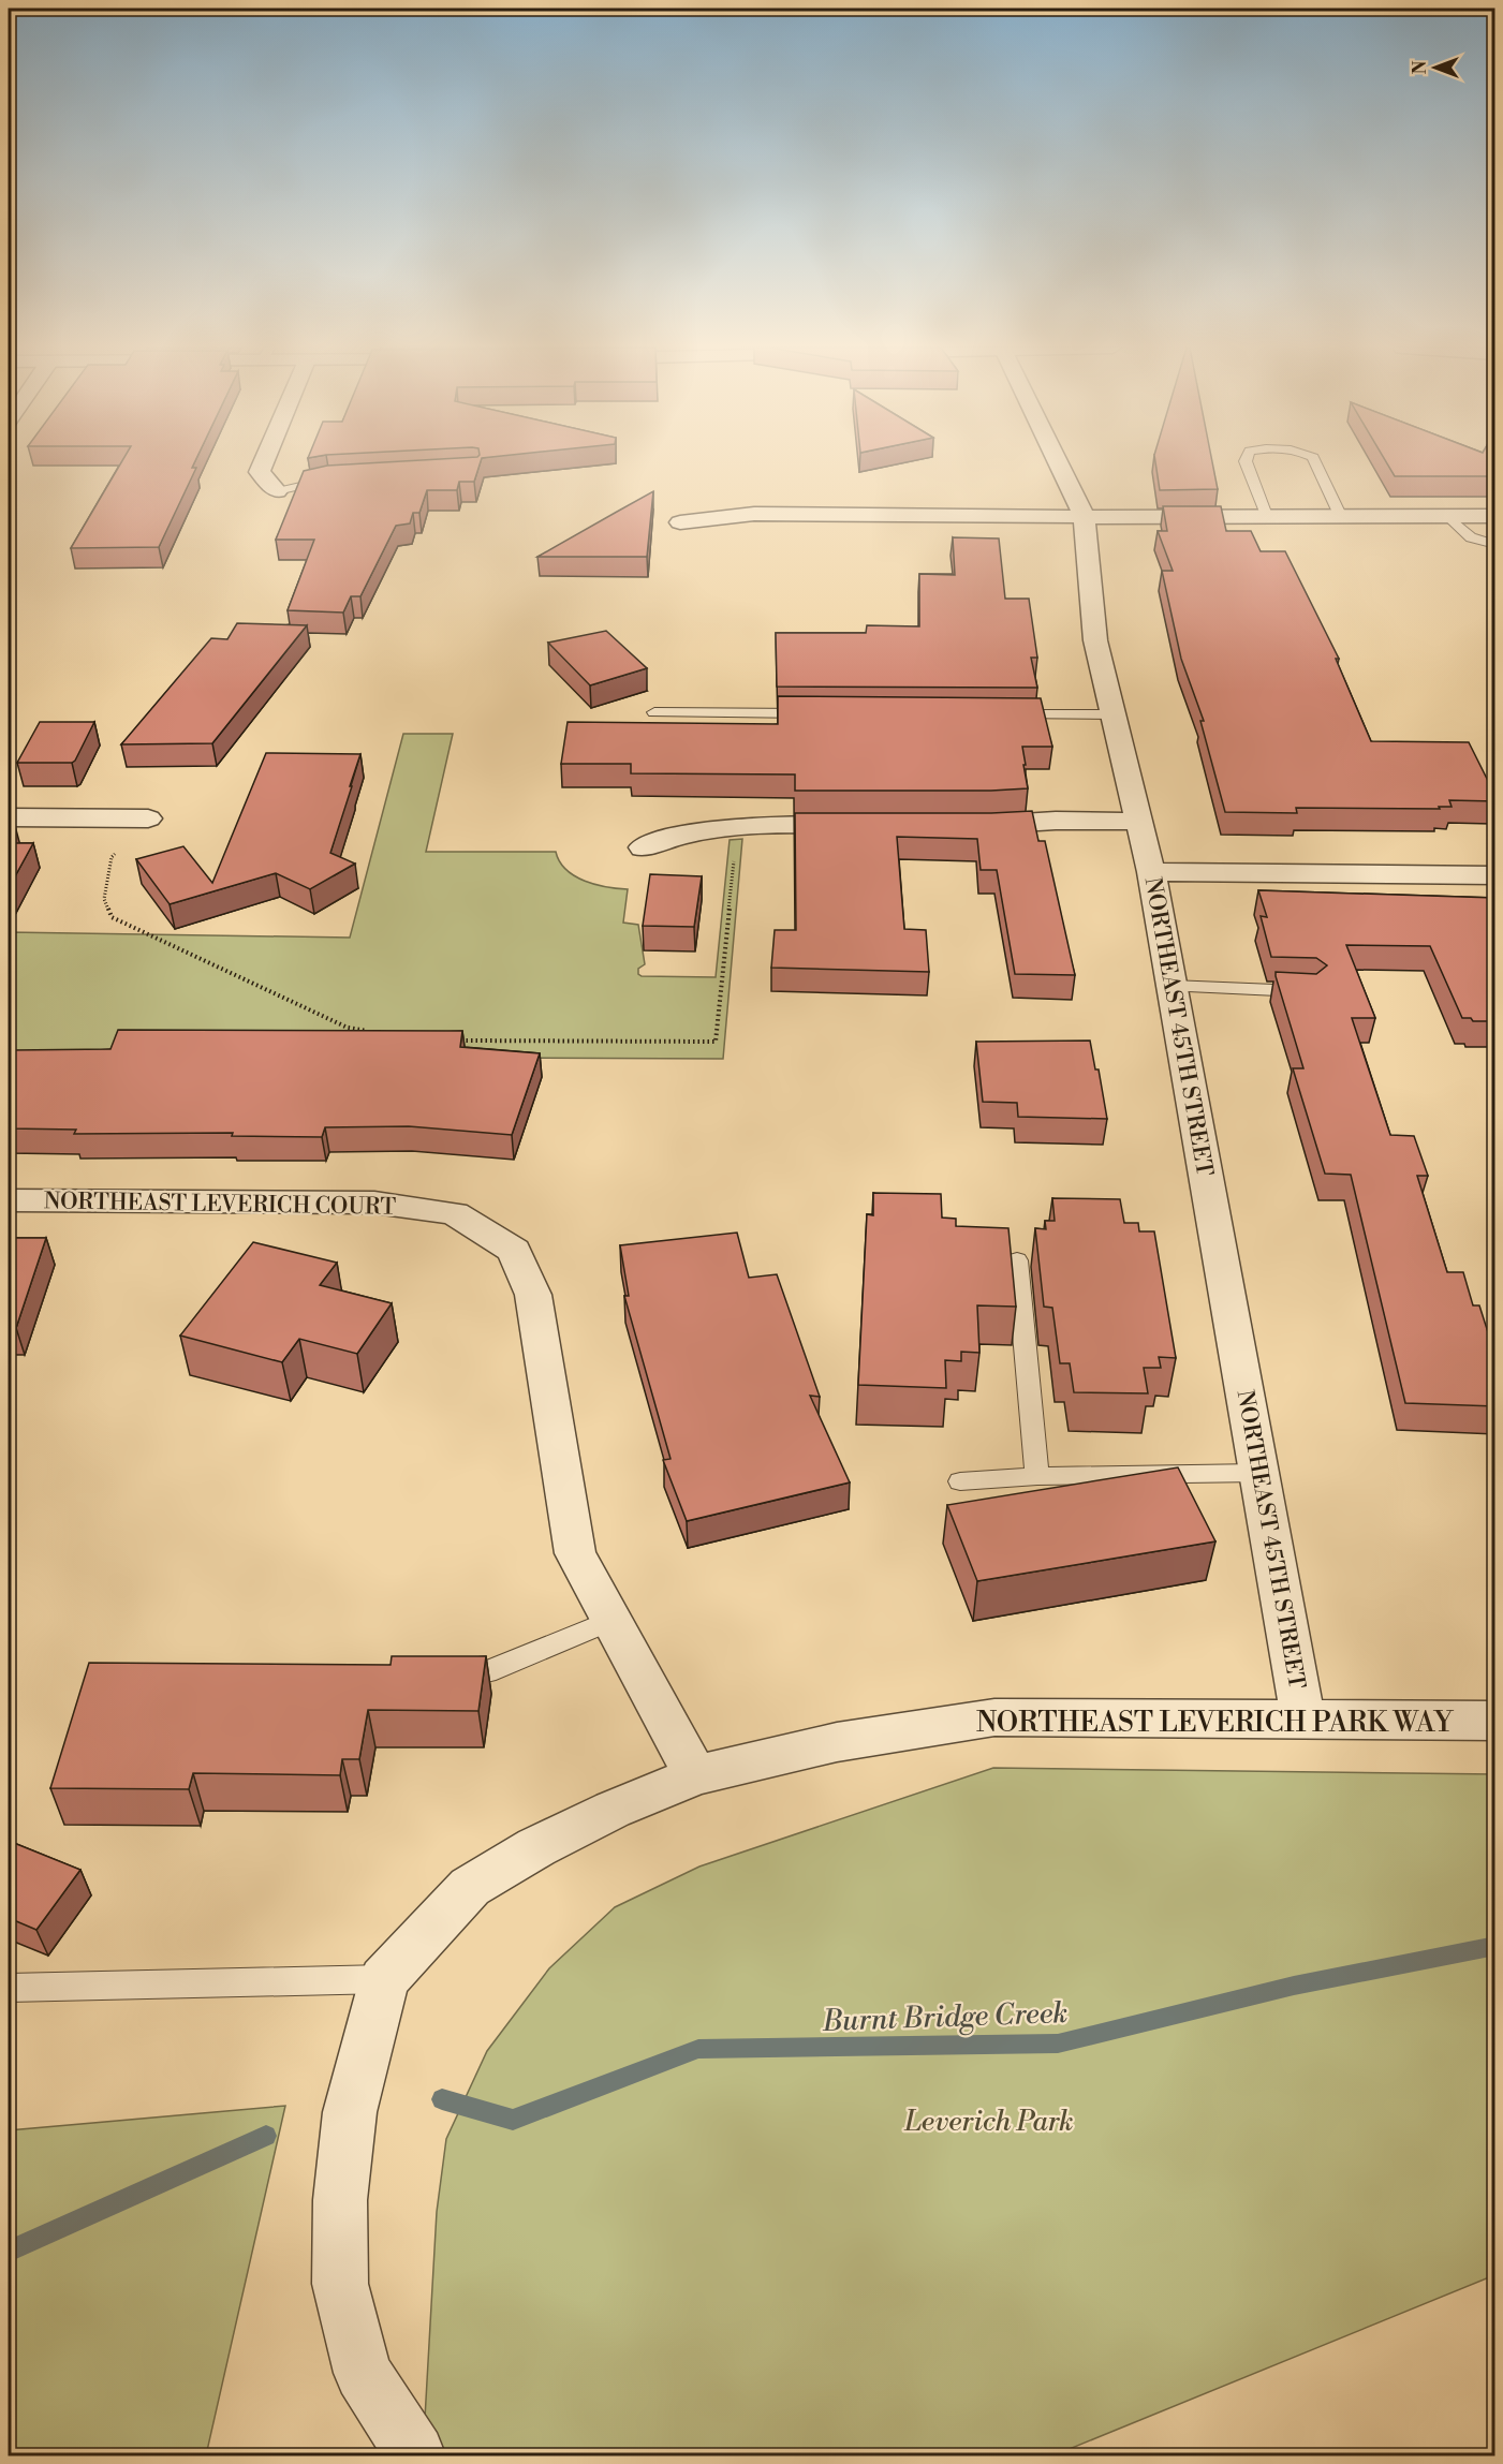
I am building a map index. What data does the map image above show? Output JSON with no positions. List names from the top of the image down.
{
  "streets": {
    "street": ["NORTHEAST 45TH STREET", "NORTHEAST LEVERICH COURT", "NORTHEAST LEVERICH PARK WAY"]
  },
  "crossings": [
    ["NORTHEAST 45TH STREET", "NORTHEAST LEVERICH PARK WAY"],
    ["NORTHEAST LEVERICH COURT", "NORTHEAST LEVERICH PARK WAY"]
  ],
  "water": ["Burnt Bridge Creek"],
  "parks": ["Leverich Park"],
  "north": "left"
}
